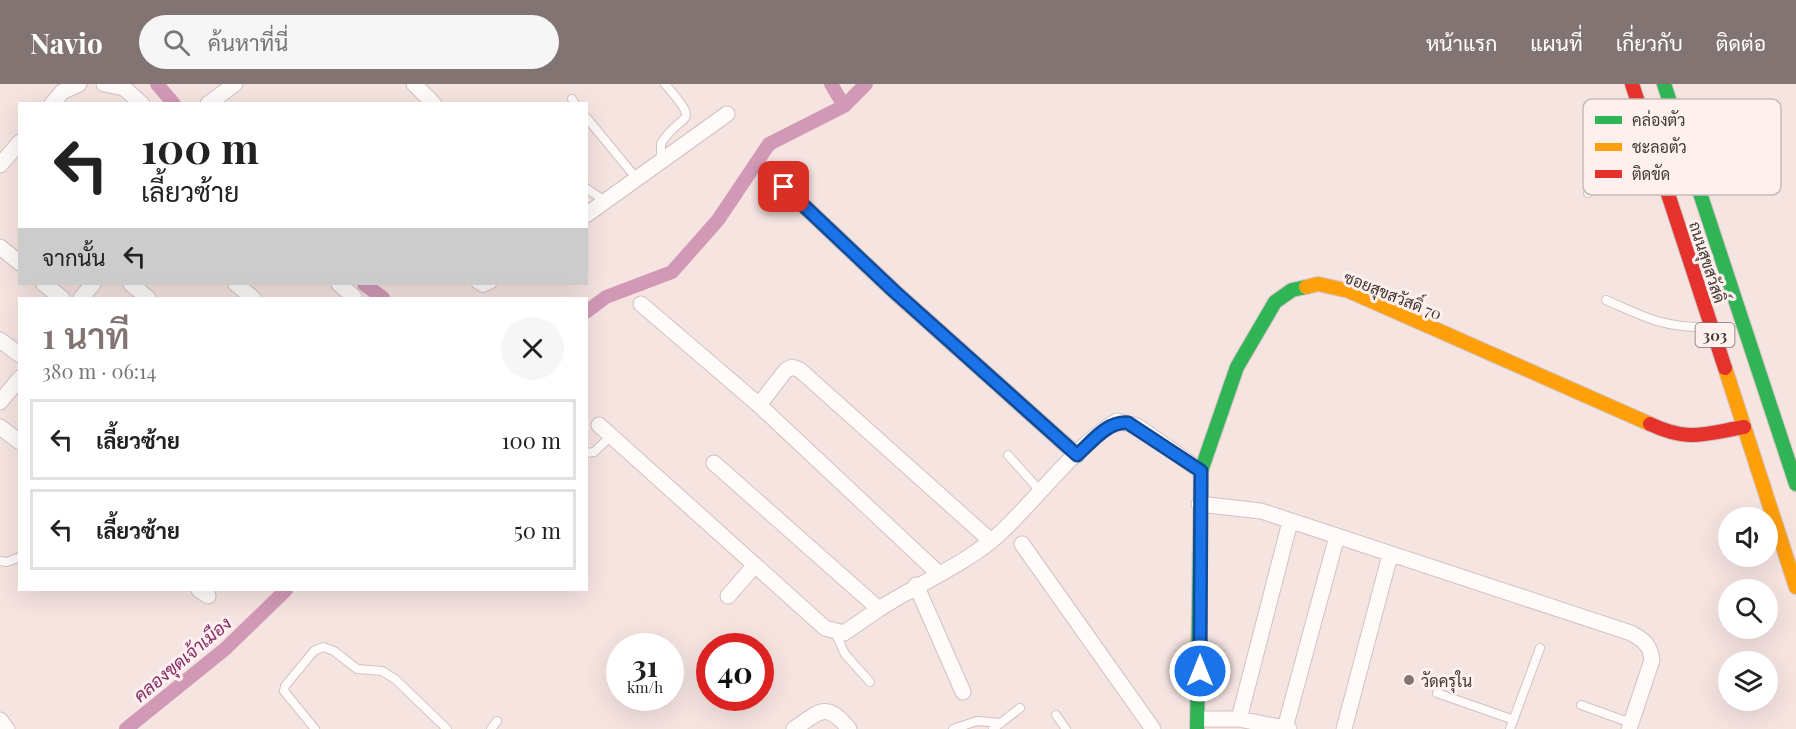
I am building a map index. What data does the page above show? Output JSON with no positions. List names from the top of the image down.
{
  "streets": {
    "main road": ["ถนนสุขสวัสดิ์", "ซอยสุขสวัสดิ์ 70", "303"]
  },
  "crossings": [
    ["ถนนสุขสวัสดิ์", "ซอยสุขสวัสดิ์ 70"]
  ],
  "water": ["คลองขุดเจ้าเมือง"],
  "places": ["วัดครุใน"],
  "legend": ["คล่องตัว", "ชะลอตัว", "ติดขัด"],
  "page": {
    "header": "Navio",
    "search": "ค้นหาที่นี่",
    "nav": [
      "หน้าแรก",
      "แผนที่",
      "เกี่ยวกับ",
      "ติดต่อ"
    ],
    "turn": ["100 m", "เลี้ยวซ้าย"],
    "then": "จากนั้น",
    "heading": ["1 นาที", "380 m · 06:14"],
    "list": [
      {
        "name": "เลี้ยวซ้าย",
        "value": "100 m"
      },
      {
        "name": "เลี้ยวซ้าย",
        "value": "50 m"
      }
    ],
    "speed": "31 km/h",
    "limit": "40"
  }
}
